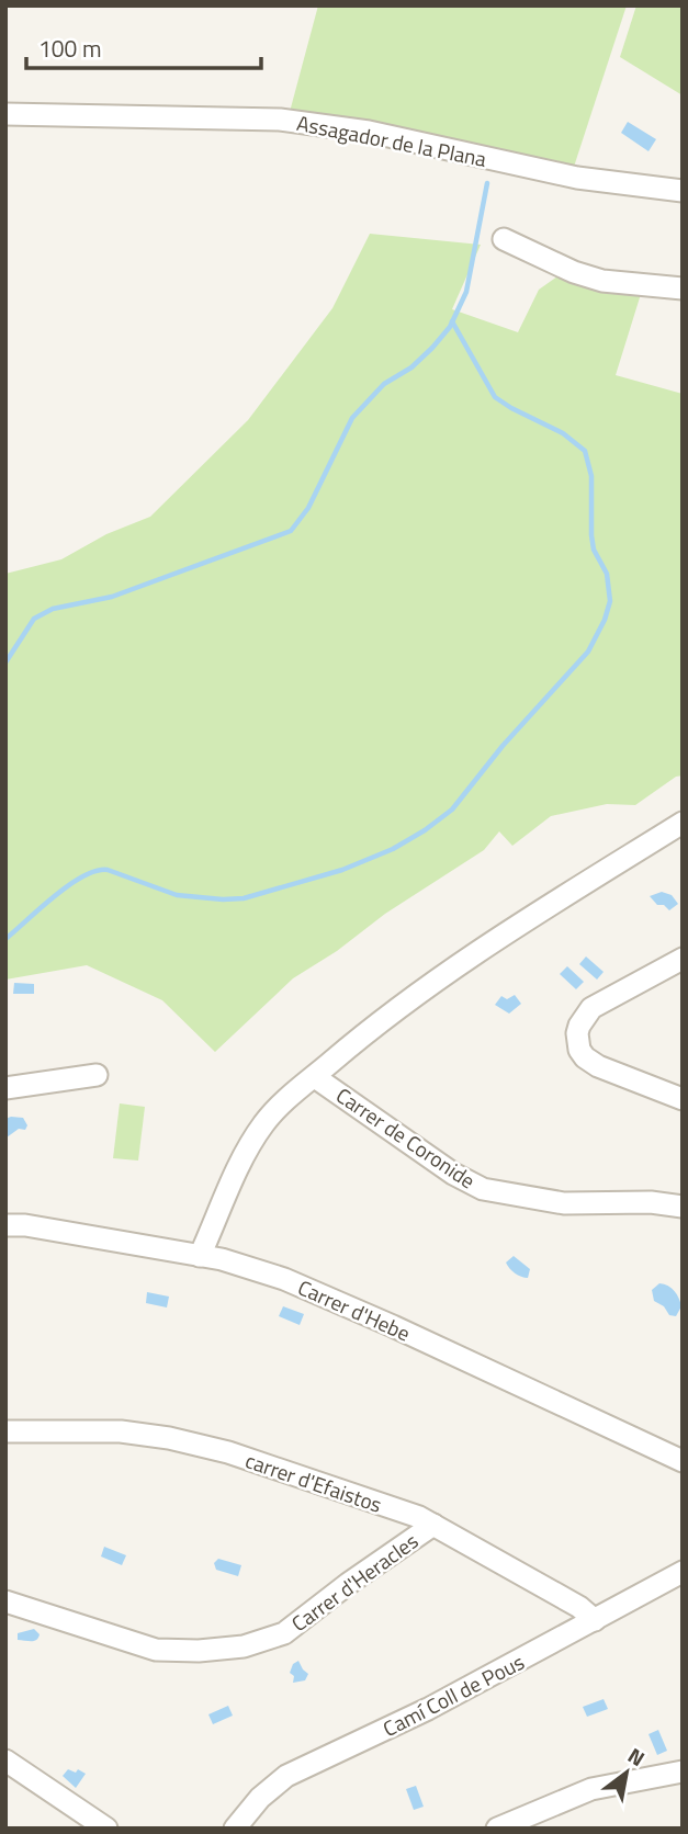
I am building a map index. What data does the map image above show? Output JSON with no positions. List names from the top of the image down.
{
  "streets": {
    "street": [
      "Assagador de la Plana",
      "Carrer de Coronide",
      "Carrer d'Hebe",
      "carrer d'Efaistos",
      "Carrer d'Heracles",
      "Camí Coll de Pous"
    ]
  },
  "crossings": [
    ["carrer d'Efaistos", "Carrer d'Heracles"],
    ["carrer d'Efaistos", "Camí Coll de Pous"]
  ],
  "scale_bar": "100 m",
  "north": "top right"
}
